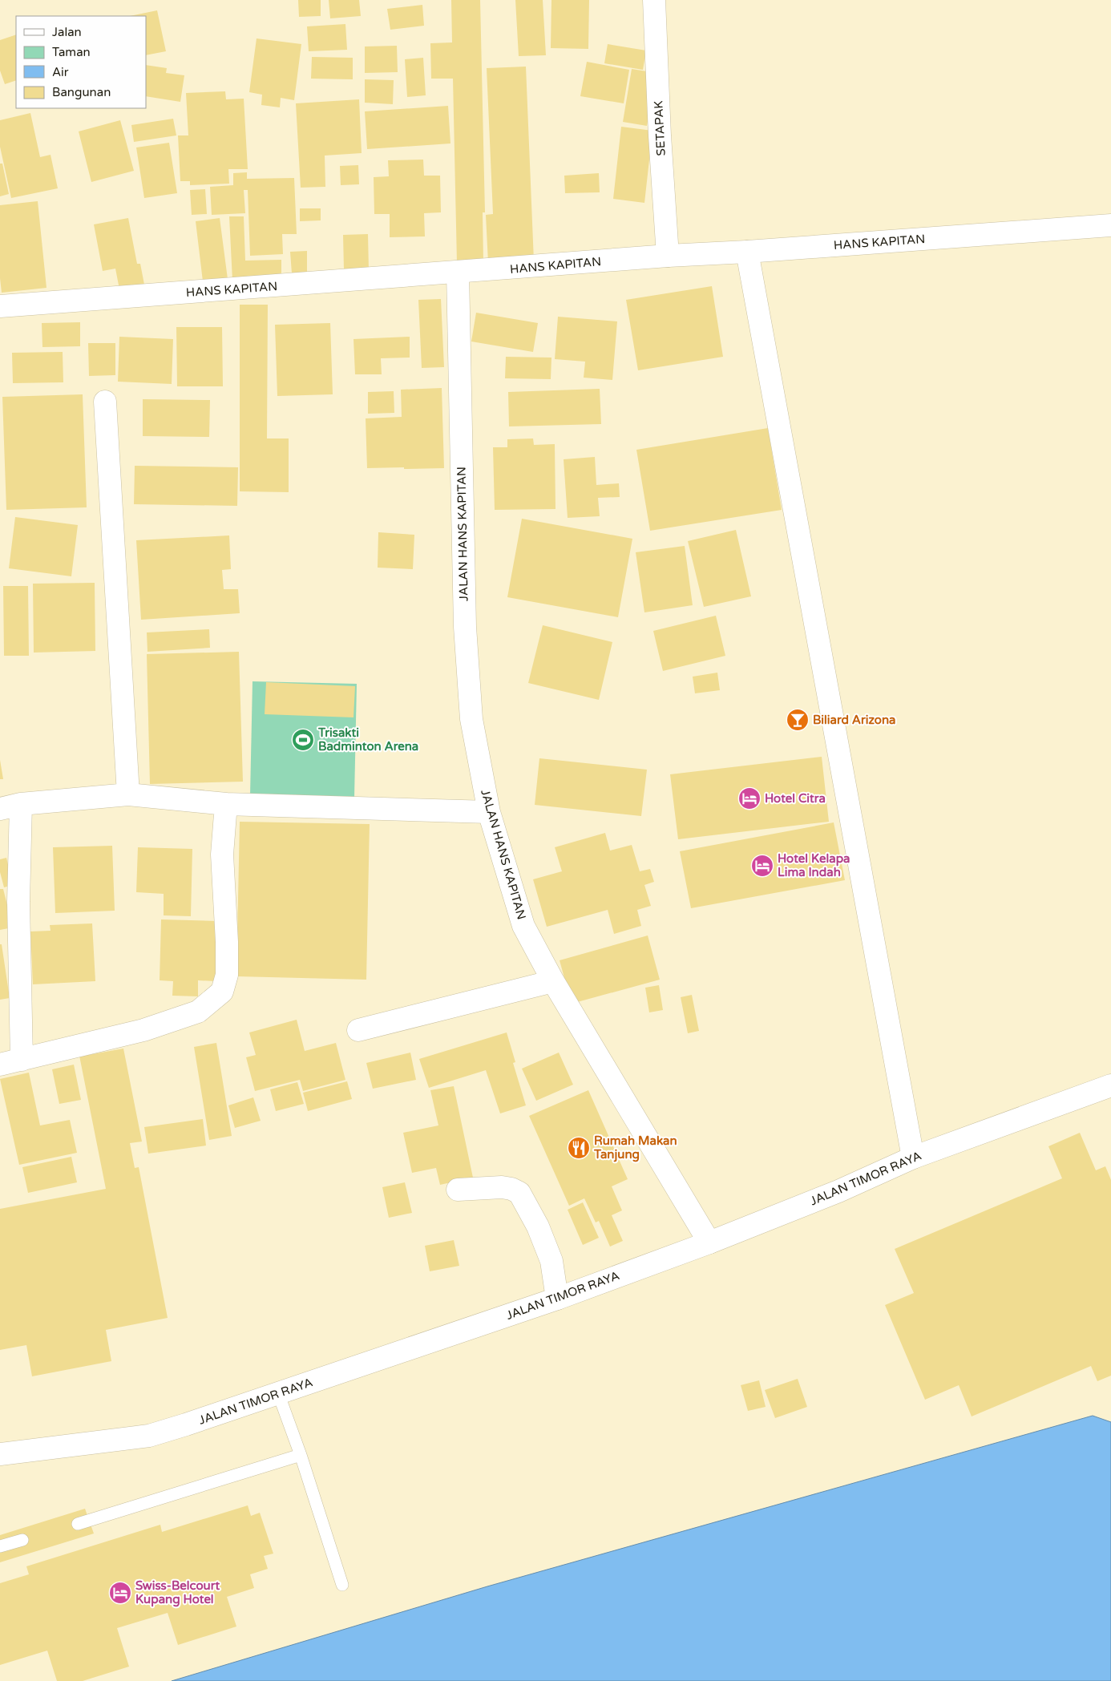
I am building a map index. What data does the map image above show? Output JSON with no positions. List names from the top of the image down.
{
  "streets": {
    "main road": [
      "SETAPAK",
      "HANS KAPITAN",
      "JALAN HANS KAPITAN",
      "JALAN TIMOR RAYA"
    ]
  },
  "crossings": [
    ["SETAPAK", "HANS KAPITAN"],
    ["HANS KAPITAN", "JALAN HANS KAPITAN"],
    ["JALAN HANS KAPITAN", "JALAN TIMOR RAYA"]
  ],
  "places": {
    "bar": ["Biliard Arizona"],
    "sports": ["Trisakti Badminton Arena"],
    "hotel": ["Hotel Citra", "Hotel Kelapa Lima Indah", "Swiss-Belcourt Kupang Hotel"],
    "restaurant": ["Rumah Makan Tanjung"]
  },
  "legend": [
    "Jalan",
    "Taman",
    "Air",
    "Bangunan"
  ]
}
